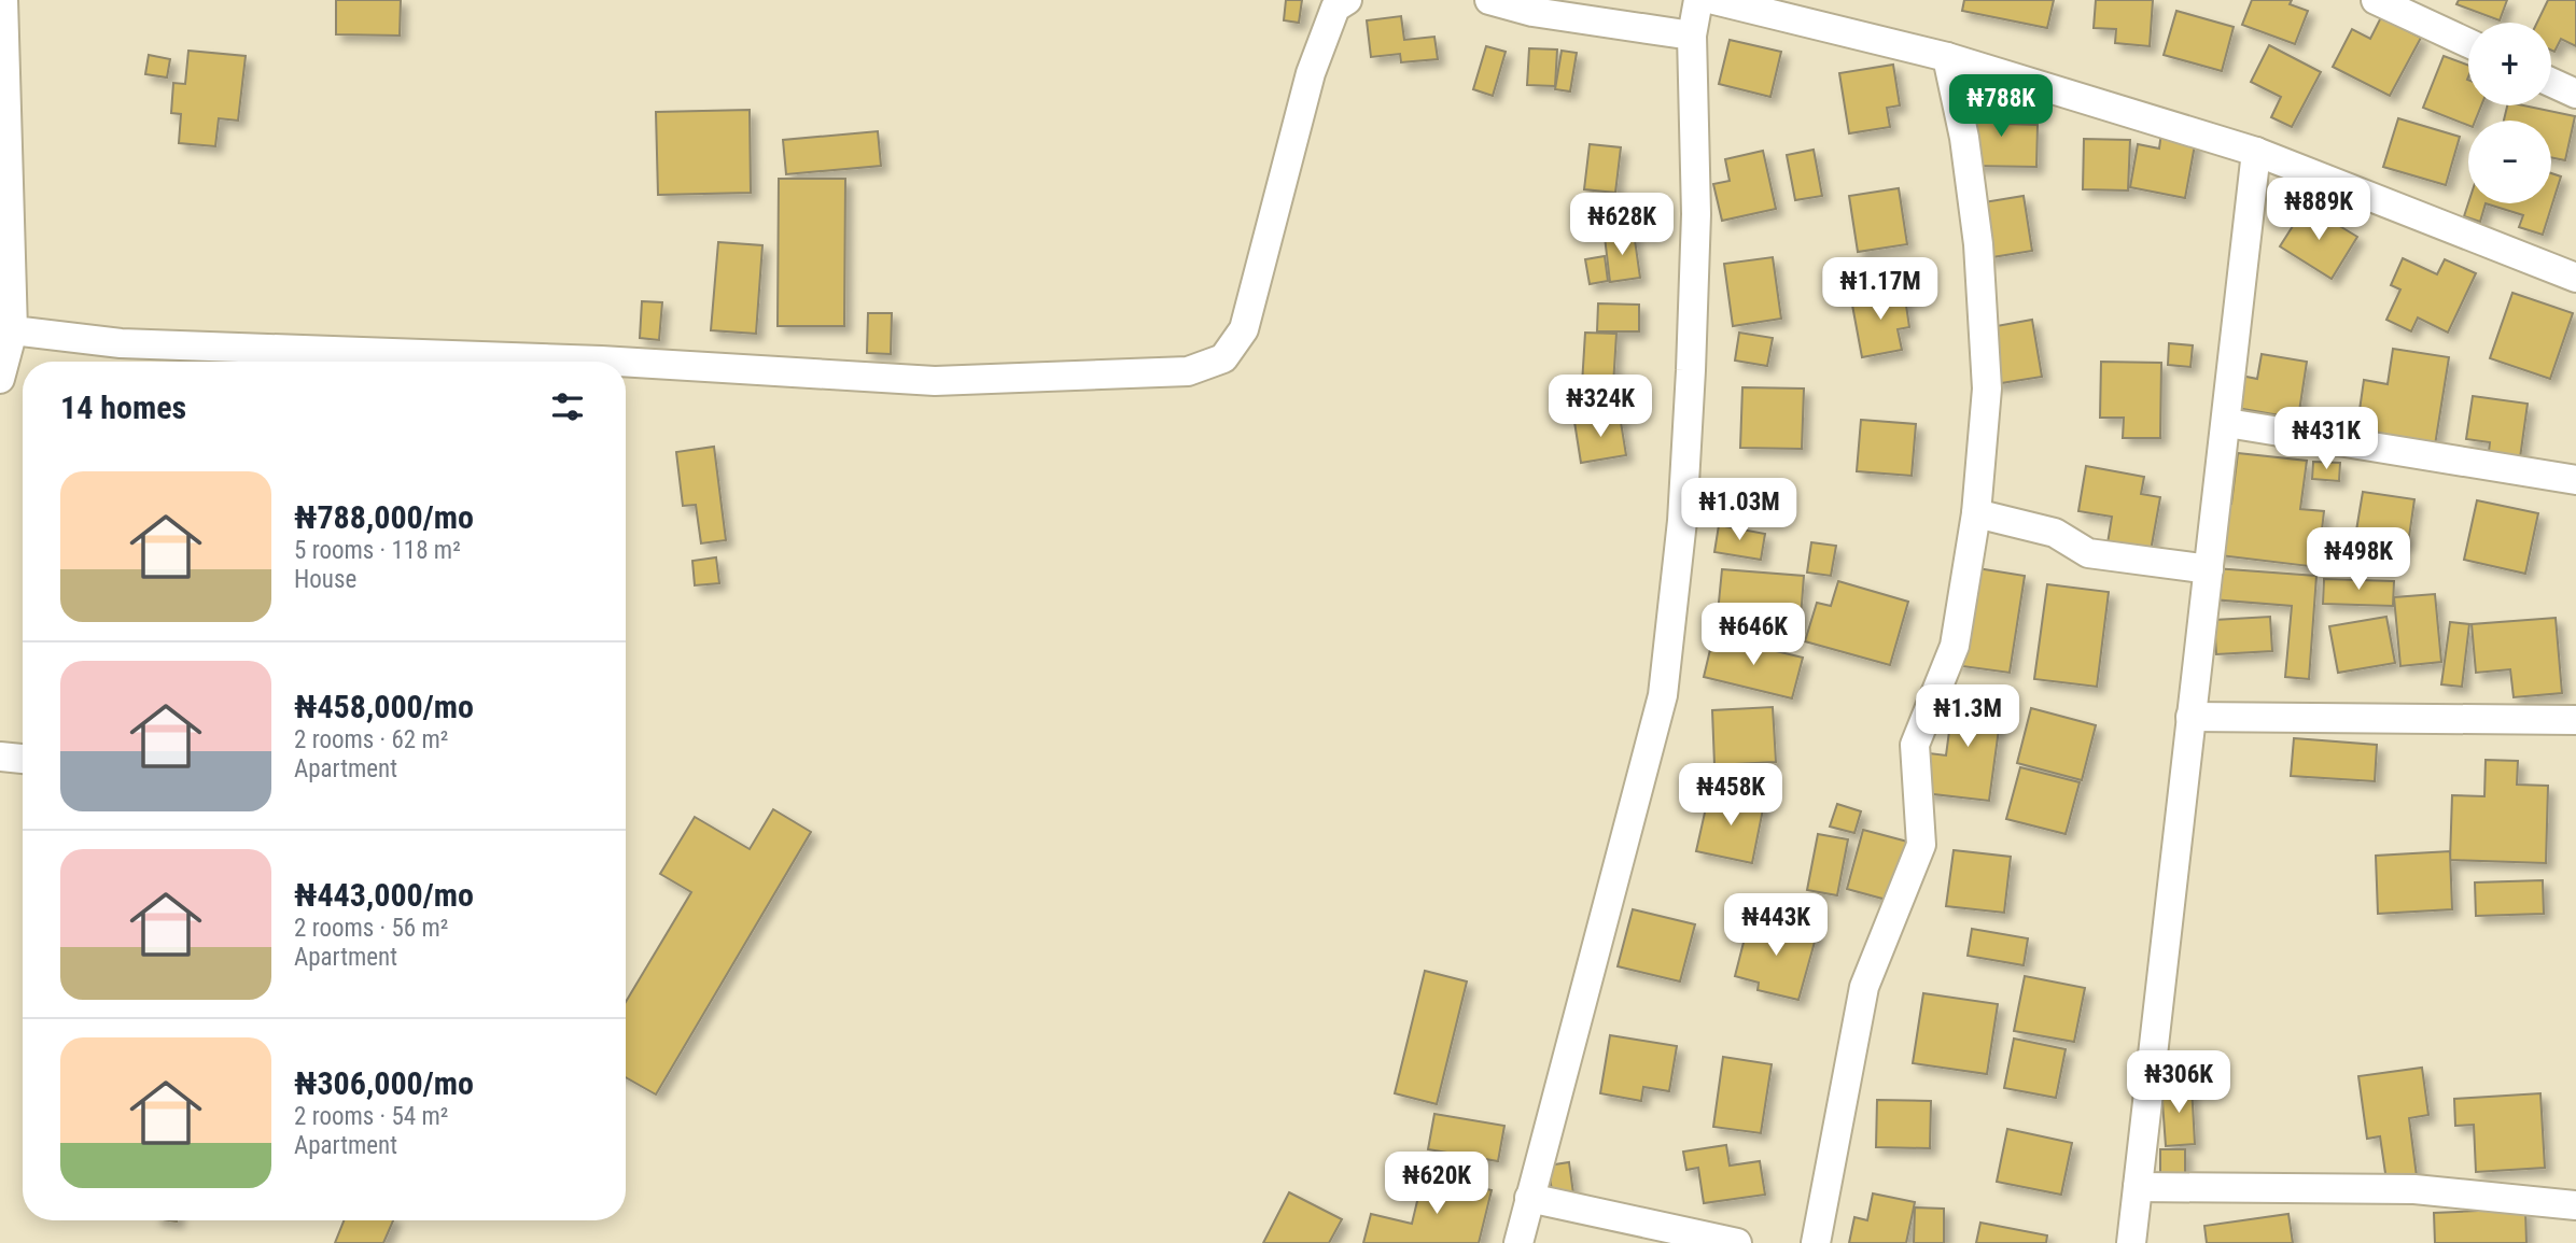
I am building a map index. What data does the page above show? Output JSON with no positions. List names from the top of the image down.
{
  "page": {
    "map_buttons": ["+", "−"],
    "price": [
      "₦788K",
      "₦889K",
      "₦628K",
      "₦1.17M",
      "₦324K",
      "₦431K",
      "₦1.03M",
      "₦498K",
      "₦646K",
      "₦1.3M",
      "₦458K",
      "₦443K",
      "₦306K",
      "₦620K"
    ],
    "heading": "14 homes",
    "list": [
      {
        "name": "₦788,000/mo",
        "note": "5 rooms · 118 m² · House"
      },
      {
        "name": "₦458,000/mo",
        "note": "2 rooms · 62 m² · Apartment"
      },
      {
        "name": "₦443,000/mo",
        "note": "2 rooms · 56 m² · Apartment"
      },
      {
        "name": "₦306,000/mo",
        "note": "2 rooms · 54 m² · Apartment"
      }
    ]
  }
}
